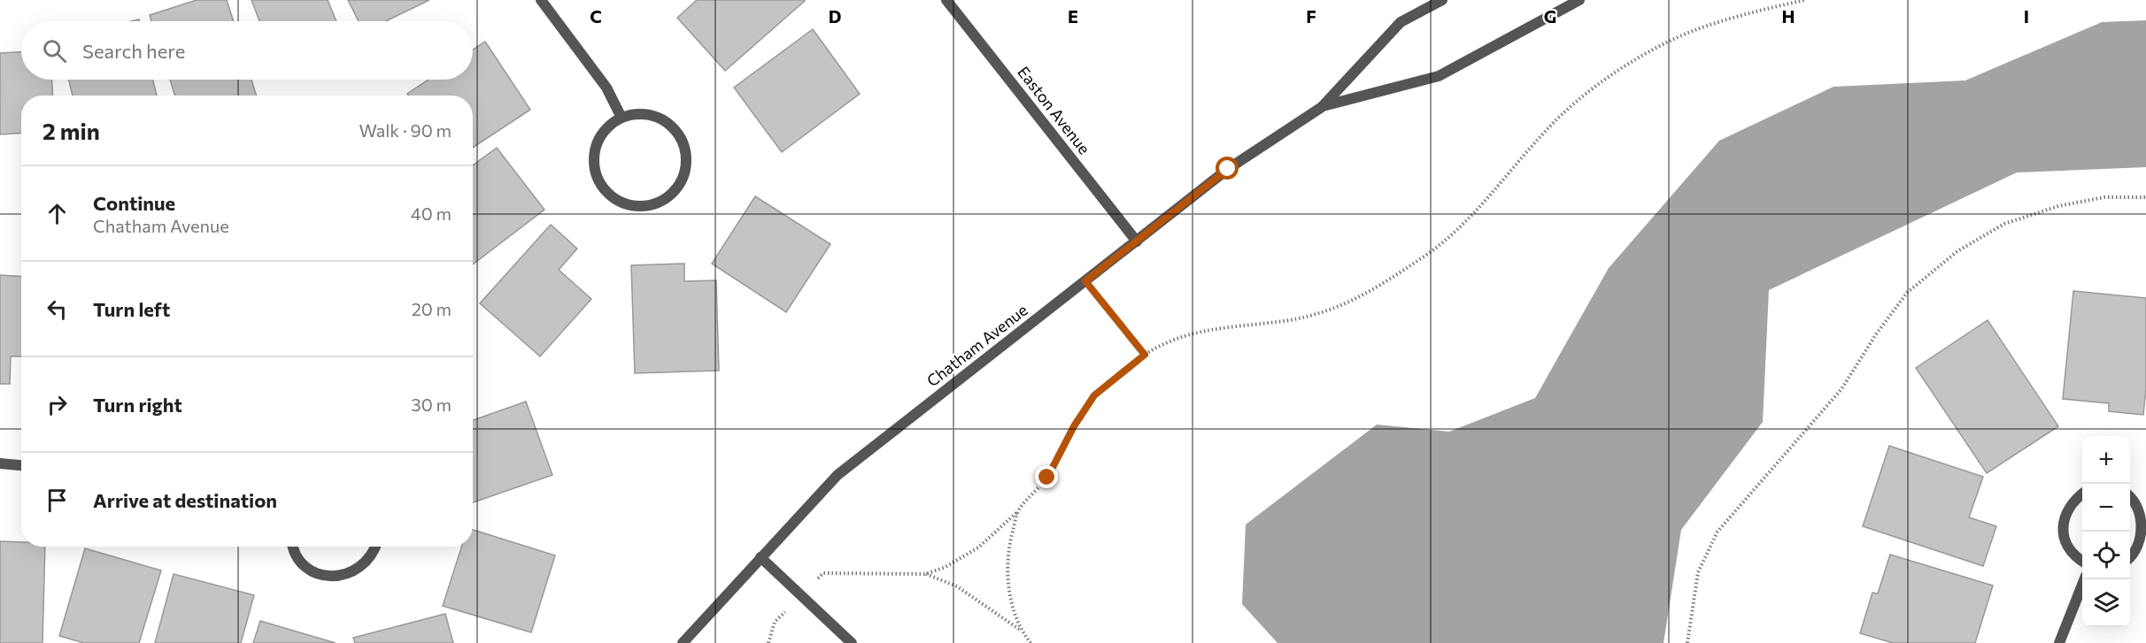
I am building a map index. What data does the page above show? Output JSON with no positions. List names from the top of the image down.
{
  "streets": {
    "street": ["Easton Avenue", "Chatham Avenue"]
  },
  "crossings": [
    ["Easton Avenue", "Chatham Avenue"]
  ],
  "page": {
    "search": "Search here",
    "heading": ["2 min", "Walk · 90 m"],
    "list": [
      ["Continue", "Chatham Avenue", "40 m"],
      ["Turn left", "20 m"],
      ["Turn right", "30 m"],
      "Arrive at destination"
    ],
    "map_buttons": ["+", "−"]
  },
  "grid": {
    "columns": [
      "C",
      "D",
      "E",
      "F",
      "G",
      "H",
      "I"
    ]
  }
}
